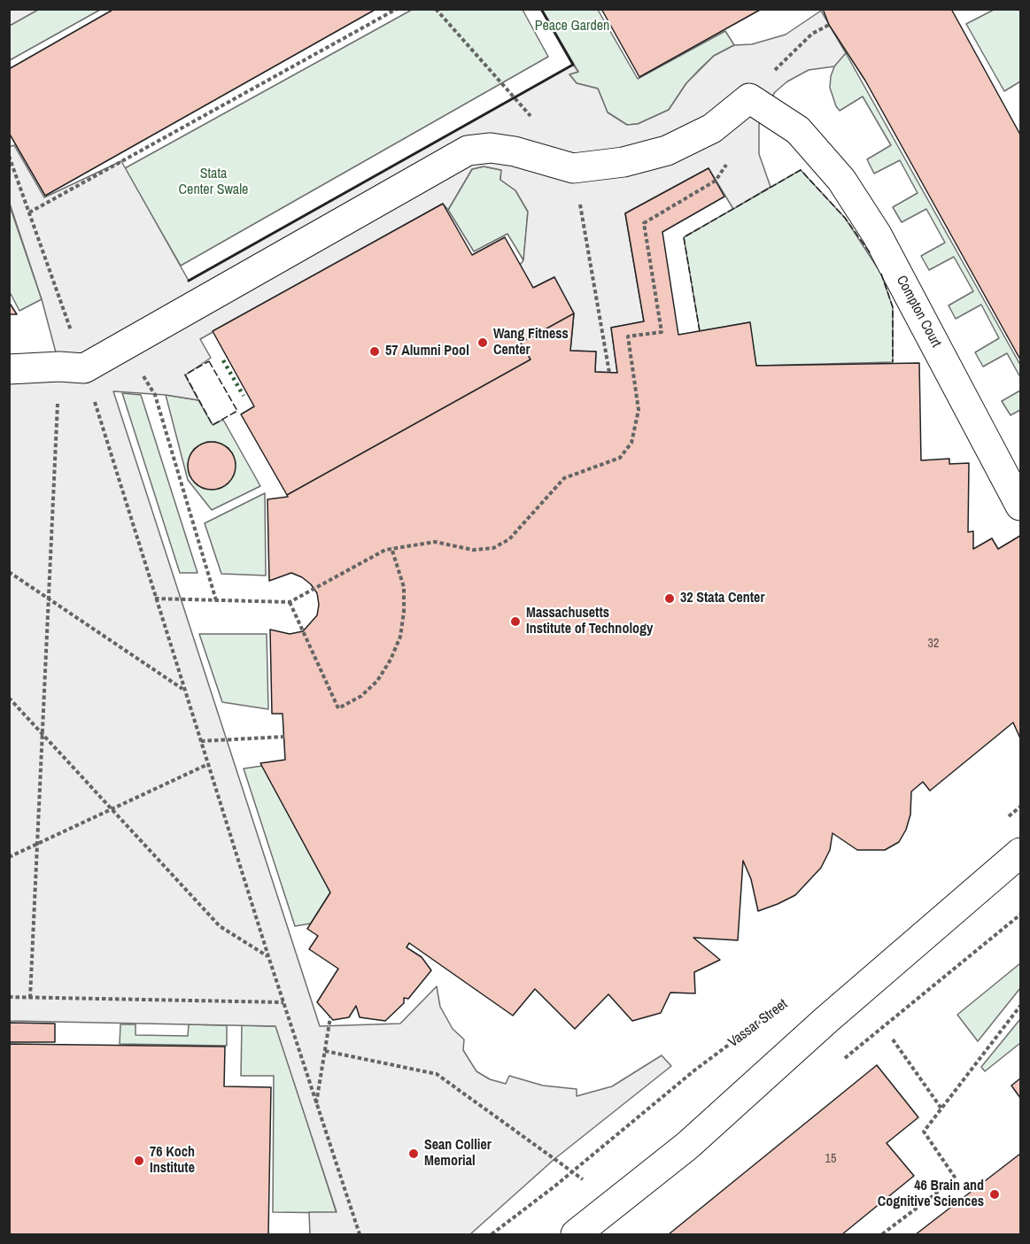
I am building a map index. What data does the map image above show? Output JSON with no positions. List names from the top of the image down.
{
  "streets": {
    "street": ["Compton Court"],
    "path": ["Vassar Street"]
  },
  "parks": ["Peace Garden", "Stata Center Swale"],
  "places": [
    "Wang Fitness Center",
    "57 Alumni Pool",
    "32 Stata Center",
    "Massachusetts Institute of Technology",
    "Sean Collier Memorial",
    "76 Koch Institute",
    "46 Brain and Cognitive Sciences"
  ],
  "house_numbers": ["32", "15"]
}
